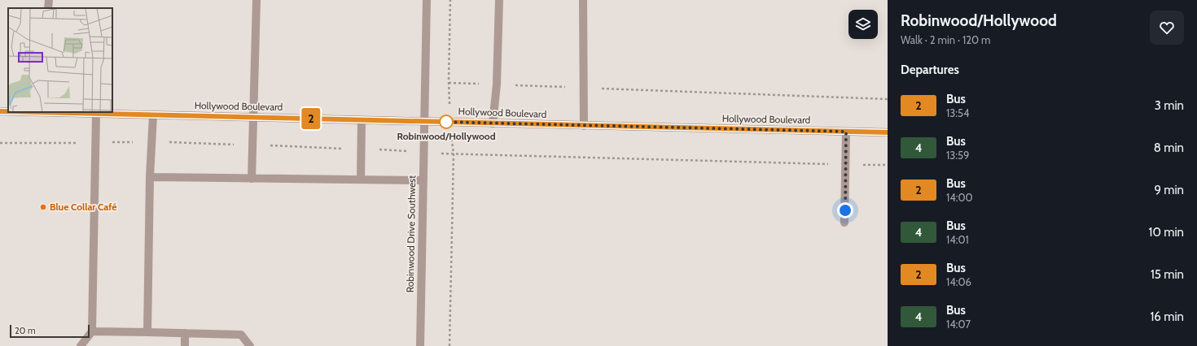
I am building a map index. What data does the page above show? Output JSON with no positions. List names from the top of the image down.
{
  "streets": {
    "street": ["Hollywood Boulevard", "Robinwood Drive Southwest"]
  },
  "crossings": [
    ["Hollywood Boulevard", "Robinwood Drive Southwest"]
  ],
  "places": ["Robinwood/Hollywood", "Blue Collar Café"],
  "lines": ["bus line 2"],
  "scale_bar": "20 m",
  "page": {
    "on_map": "2",
    "heading": [
      ["Robinwood/Hollywood", "Walk · 2 min · 120 m"],
      "Departures"
    ],
    "list": [
      {
        "mark": "2",
        "name": "Bus",
        "note": "13:54",
        "value": "3 min"
      },
      {
        "mark": "4",
        "name": "Bus",
        "note": "13:59",
        "value": "8 min"
      },
      {
        "mark": "2",
        "name": "Bus",
        "note": "14:00",
        "value": "9 min"
      },
      {
        "mark": "4",
        "name": "Bus",
        "note": "14:01",
        "value": "10 min"
      },
      {
        "mark": "2",
        "name": "Bus",
        "note": "14:06",
        "value": "15 min"
      },
      {
        "mark": "4",
        "name": "Bus",
        "note": "14:07",
        "value": "16 min"
      }
    ],
    "scale": "20 m"
  }
}
